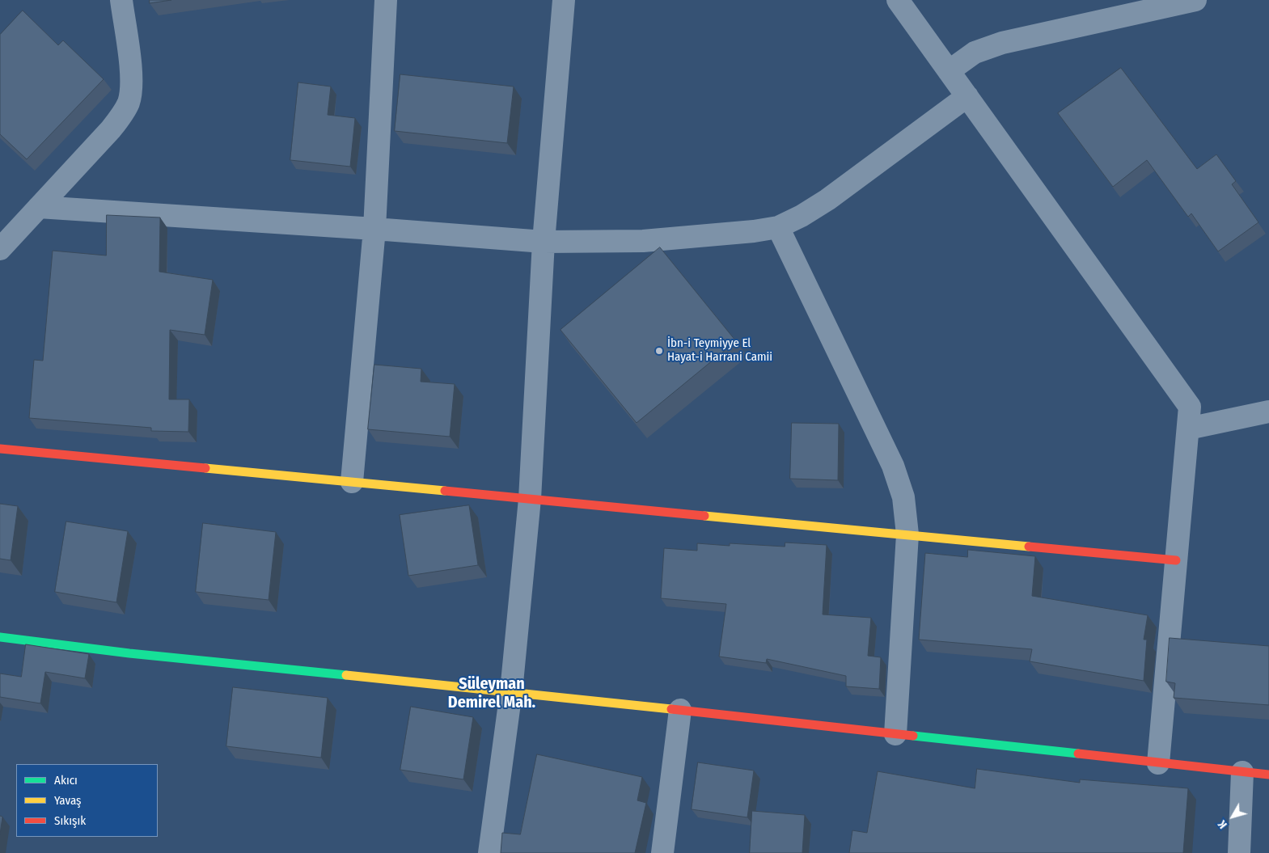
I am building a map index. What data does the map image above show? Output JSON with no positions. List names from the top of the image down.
{
  "districts": ["Süleyman Demirel Mah."],
  "places": ["İbn-i Teymiyye El Hayat-i Harrani Camii"],
  "legend": ["Akıcı", "Yavaş", "Sıkışık"],
  "north": "bottom left"
}
